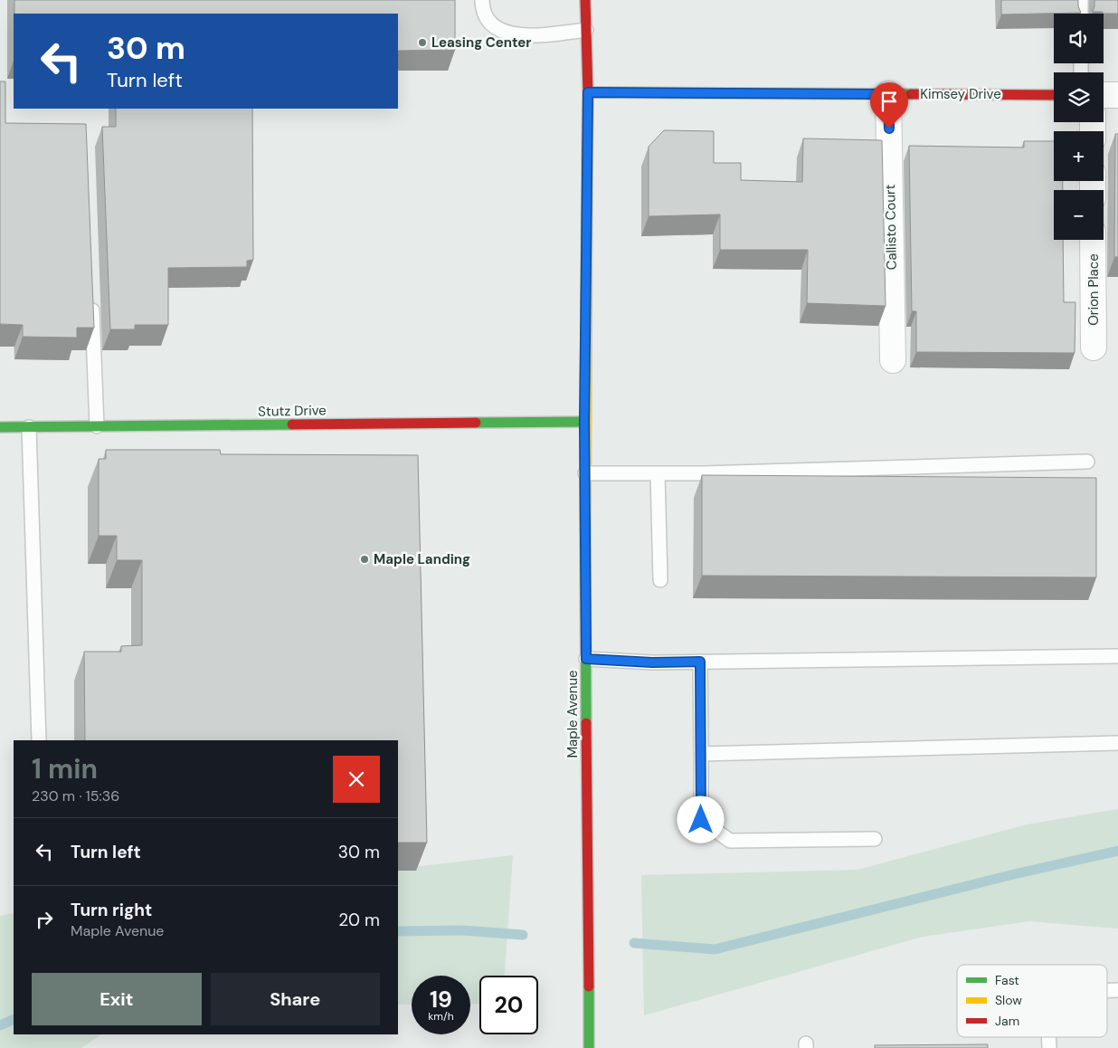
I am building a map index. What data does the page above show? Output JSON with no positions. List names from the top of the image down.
{
  "streets": {
    "street": [
      "Kimsey Drive",
      "Callisto Court",
      "Orion Place",
      "Stutz Drive",
      "Maple Avenue"
    ]
  },
  "crossings": [
    ["Kimsey Drive", "Callisto Court"],
    ["Kimsey Drive", "Maple Avenue"],
    ["Stutz Drive", "Maple Avenue"]
  ],
  "places": ["Leasing Center", "Maple Landing"],
  "legend": ["Fast", "Slow", "Jam"],
  "page": {
    "map_buttons": ["+", "−"],
    "turn": ["30 m", "Turn left"],
    "heading": ["1 min", "230 m · 15:36"],
    "list": [
      {
        "name": "Turn left",
        "value": "30 m"
      },
      {
        "name": "Turn right",
        "note": "Maple Avenue",
        "value": "20 m"
      }
    ],
    "buttons": ["Exit", "Share"],
    "speed": "19 km/h",
    "limit": "20"
  }
}
